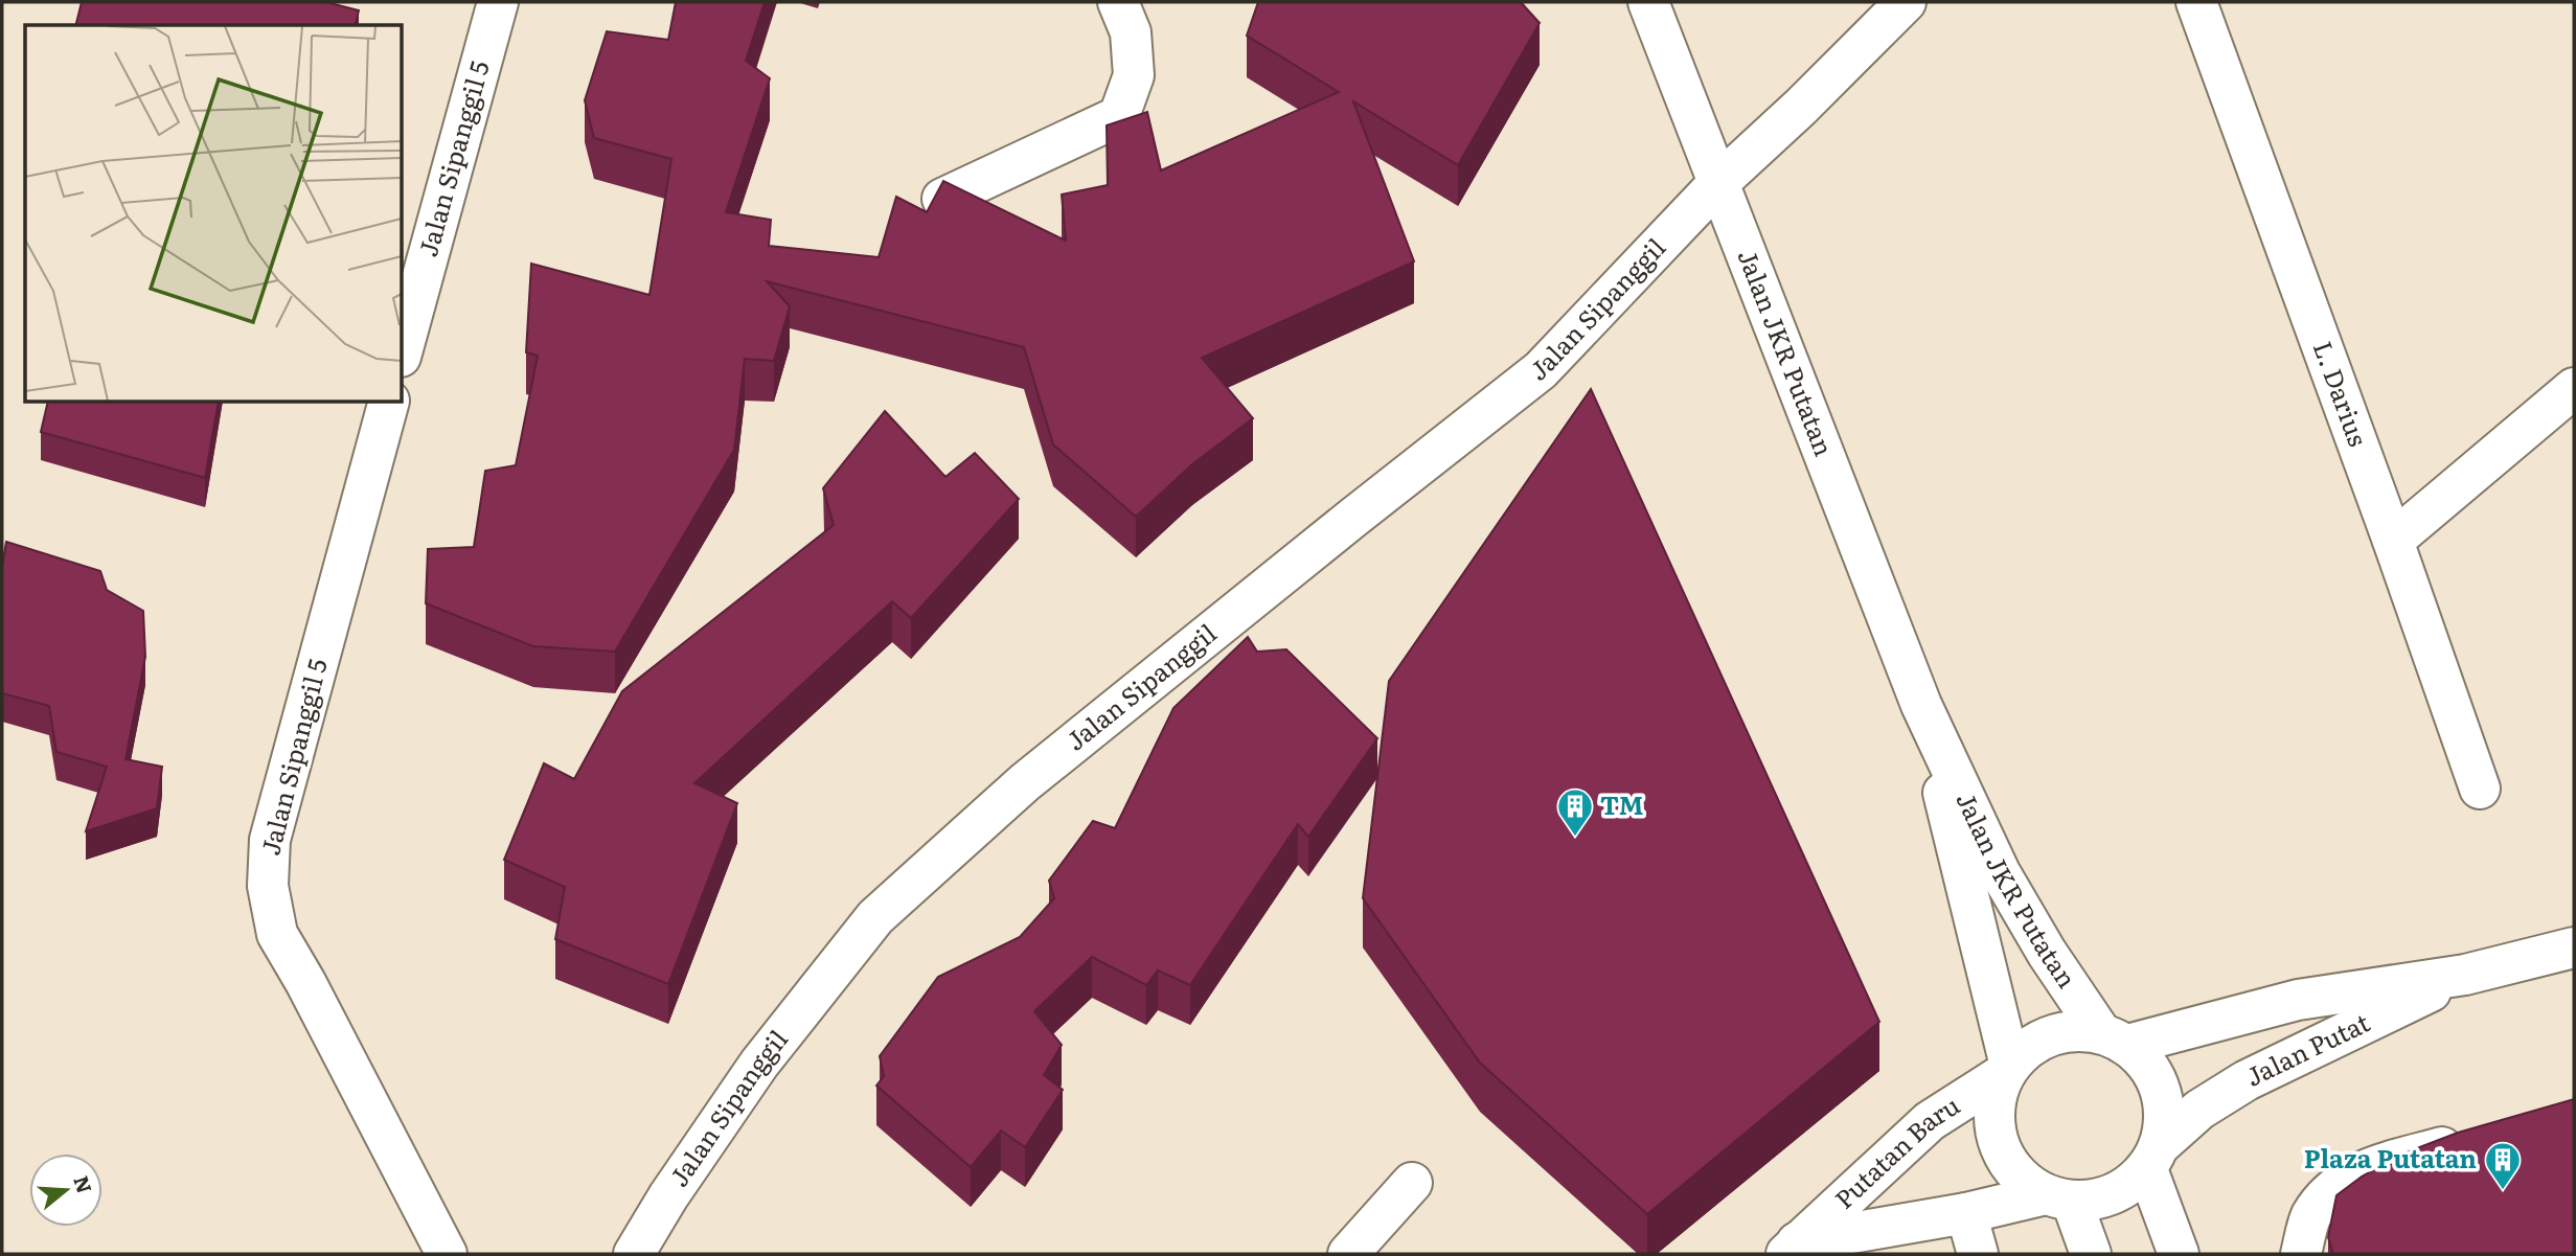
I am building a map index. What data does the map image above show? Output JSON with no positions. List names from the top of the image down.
{
  "streets": {
    "street": [
      "Jalan Sipanggil 5",
      "Jalan Sipanggil",
      "Jalan JKR Putatan",
      "L. Darius",
      "Jalan Putat",
      "Putatan Baru"
    ]
  },
  "crossings": [
    ["Jalan Sipanggil", "Jalan JKR Putatan"],
    ["Jalan JKR Putatan", "Jalan Putat"],
    ["Jalan JKR Putatan", "Putatan Baru"],
    ["Jalan Putat", "Putatan Baru"]
  ],
  "places": {
    "building": ["TM", "Plaza Putatan"]
  },
  "north": "right"
}
